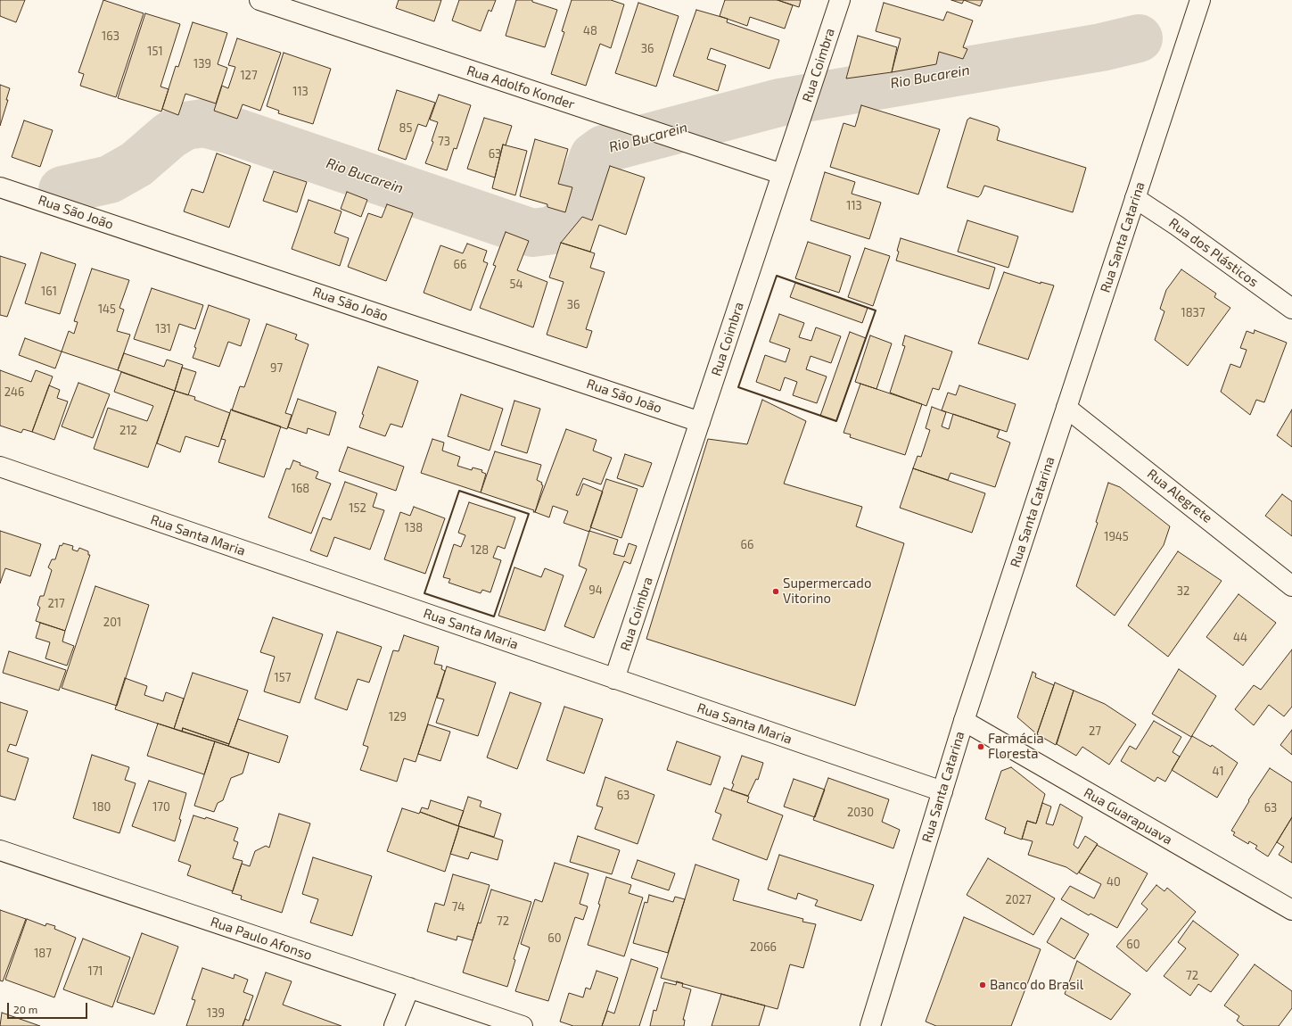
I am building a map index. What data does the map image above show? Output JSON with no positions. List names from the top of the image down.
{
  "streets": {
    "street": [
      "Rua Coimbra",
      "Rua Adolfo Konder",
      "Rua São João",
      "Rua Santa Catarina",
      "Rua dos Plásticos",
      "Rua Alegrete",
      "Rua Santa Maria",
      "Rua Guarapuava",
      "Rua Paulo Afonso"
    ]
  },
  "crossings": [
    ["Rua Coimbra", "Rua Adolfo Konder"],
    ["Rua Coimbra", "Rua São João"],
    ["Rua Coimbra", "Rua Santa Maria"],
    ["Rua Santa Catarina", "Rua dos Plásticos"],
    ["Rua Santa Catarina", "Rua Alegrete"],
    ["Rua Santa Catarina", "Rua Santa Maria"],
    ["Rua Santa Catarina", "Rua Guarapuava"]
  ],
  "water": ["Rio Bucarein"],
  "places": ["Supermercado Vitorino", "Farmácia Floresta", "Banco do Brasil"],
  "house_numbers": [
    "48",
    "163",
    "36",
    "151",
    "139",
    "127",
    "113",
    "85",
    "73",
    "63",
    "113",
    "66",
    "54",
    "161",
    "36",
    "145",
    "1837",
    "131",
    "97",
    "246",
    "212",
    "168",
    "152",
    "138",
    "1945",
    "66",
    "128",
    "94",
    "32",
    "217",
    "201",
    "44",
    "157",
    "129",
    "27",
    "41",
    "63",
    "180",
    "170",
    "63",
    "2030",
    "40",
    "2027",
    "74",
    "72",
    "60",
    "60",
    "2066",
    "187",
    "171",
    "72",
    "139"
  ],
  "scale_bar": "20 m"
}
